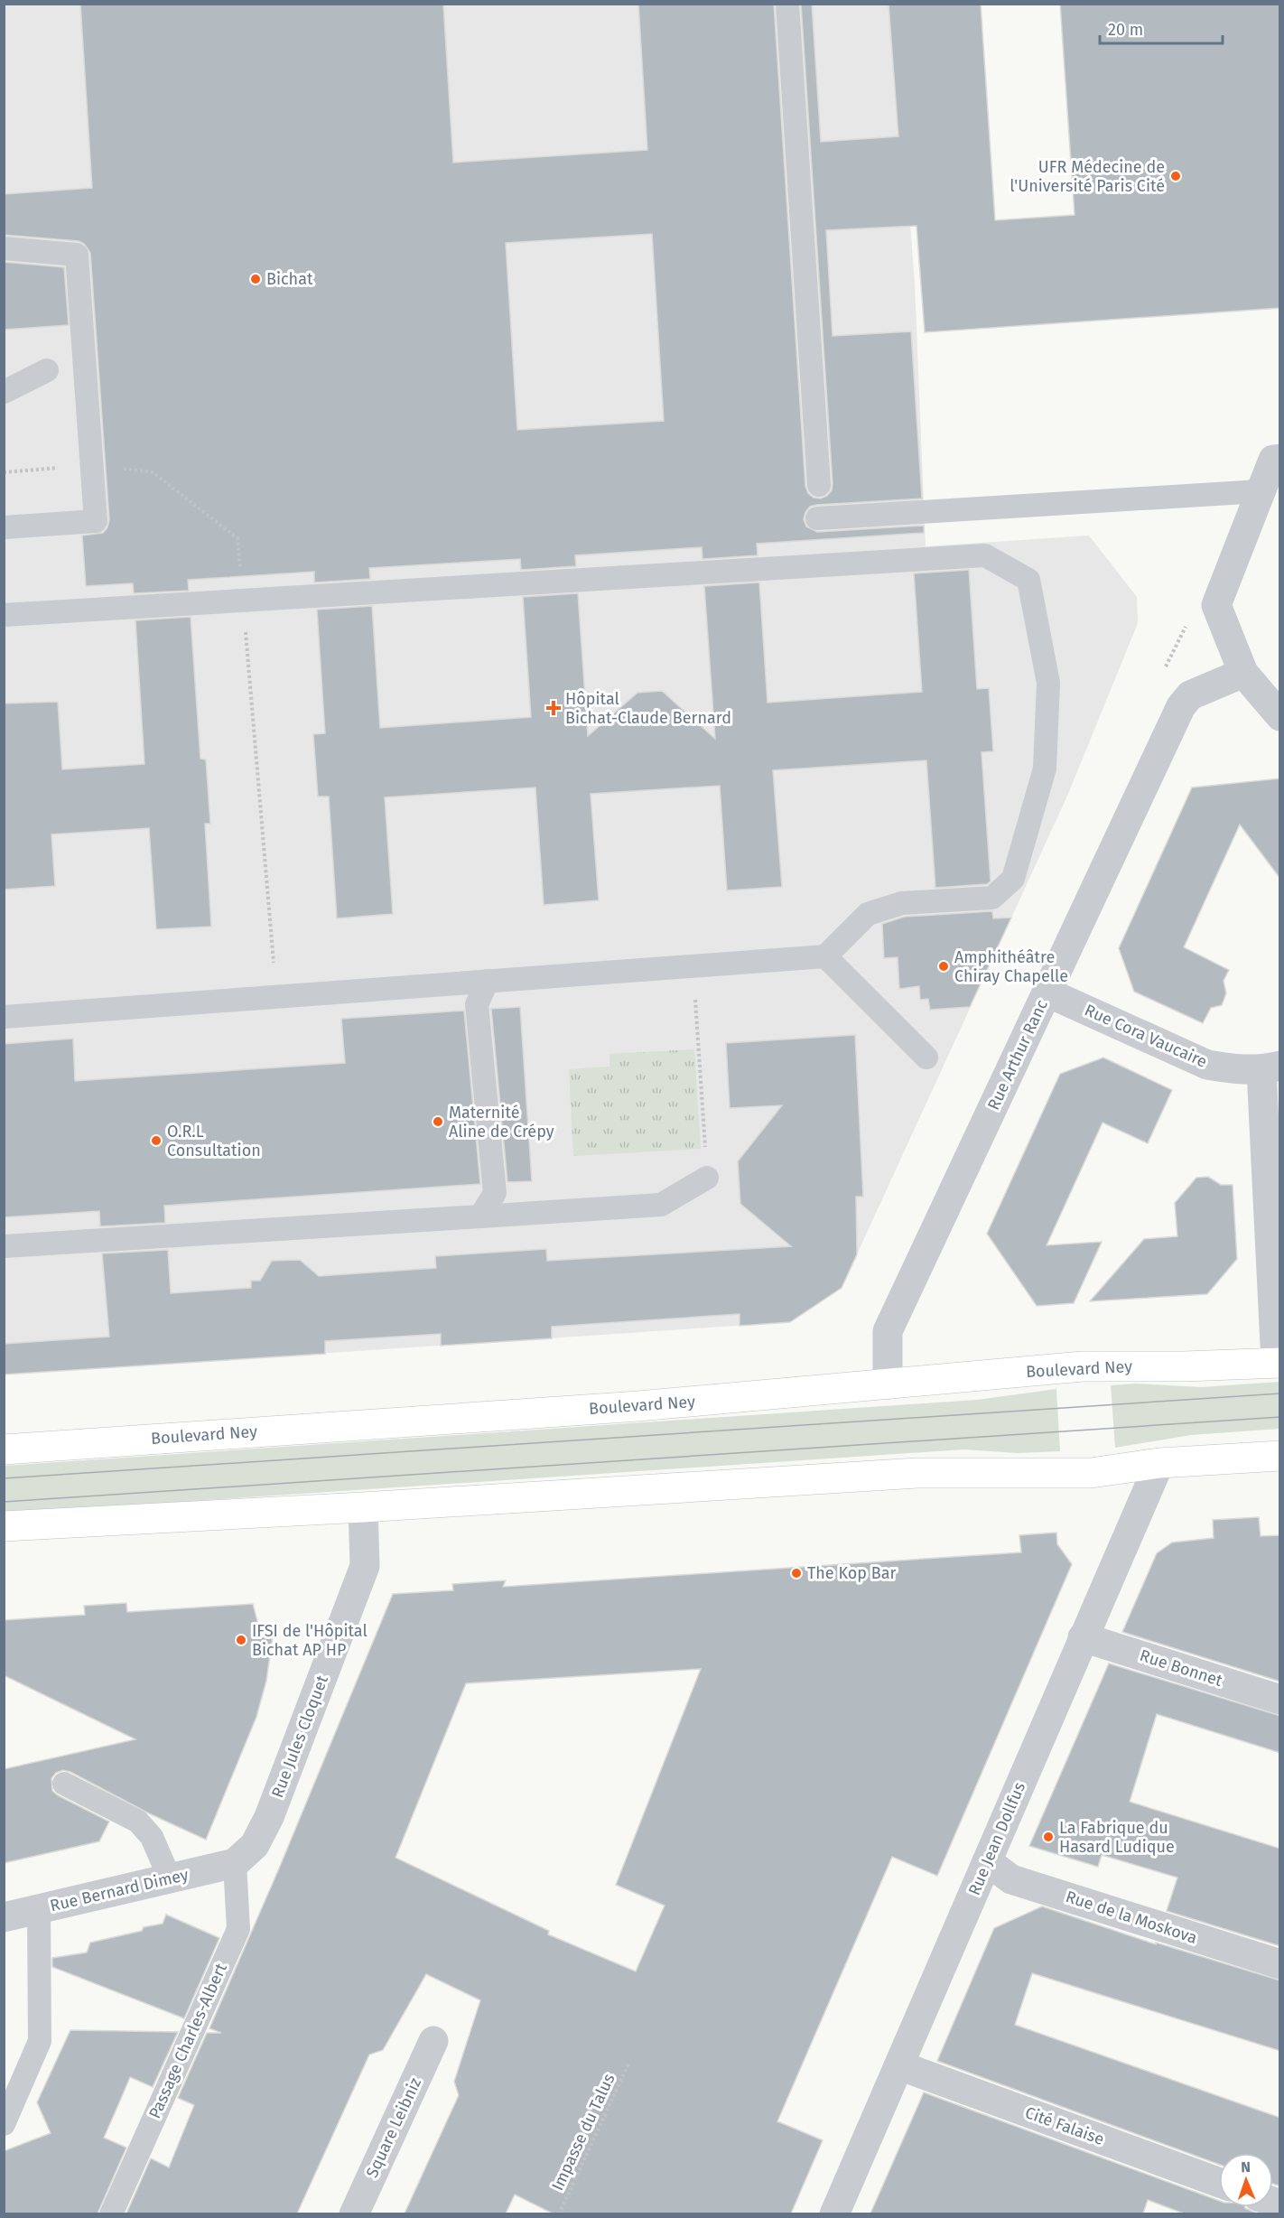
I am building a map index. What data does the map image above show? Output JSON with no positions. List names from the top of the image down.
{
  "streets": {
    "main road": ["Boulevard Ney"],
    "street": [
      "Rue Cora Vaucaire",
      "Rue Arthur Ranc",
      "Rue Bonnet",
      "Rue Jules Cloquet",
      "Rue Jean Dollfus",
      "Rue Bernard Dimey",
      "Rue de la Moskova",
      "Cité Falaise",
      "Square Leibniz"
    ],
    "lane": ["Passage Charles-Albert"],
    "path": ["Impasse du Talus"]
  },
  "crossings": [
    ["Rue Cora Vaucaire", "Rue Arthur Ranc"],
    ["Rue Arthur Ranc", "Boulevard Ney"],
    ["Rue Bonnet", "Rue Jean Dollfus"],
    ["Rue Jules Cloquet", "Rue Bernard Dimey"],
    ["Rue Jules Cloquet", "Passage Charles-Albert"],
    ["Rue Jean Dollfus", "Rue de la Moskova"],
    ["Rue Jean Dollfus", "Cité Falaise"],
    ["Rue Bernard Dimey", "Passage Charles-Albert"]
  ],
  "places": {
    "other": [
      "UFR Médecine de l'Université Paris Cité",
      "Bichat",
      "Amphithéâtre Chiray Chapelle",
      "Maternité Aline de Crépy",
      "O.R.L Consultation",
      "The Kop Bar",
      "IFSI de l'Hôpital Bichat AP HP",
      "La Fabrique du Hasard Ludique"
    ],
    "health": ["Hôpital Bichat-Claude Bernard"]
  },
  "scale_bar": "20 m",
  "north": "top"
}
